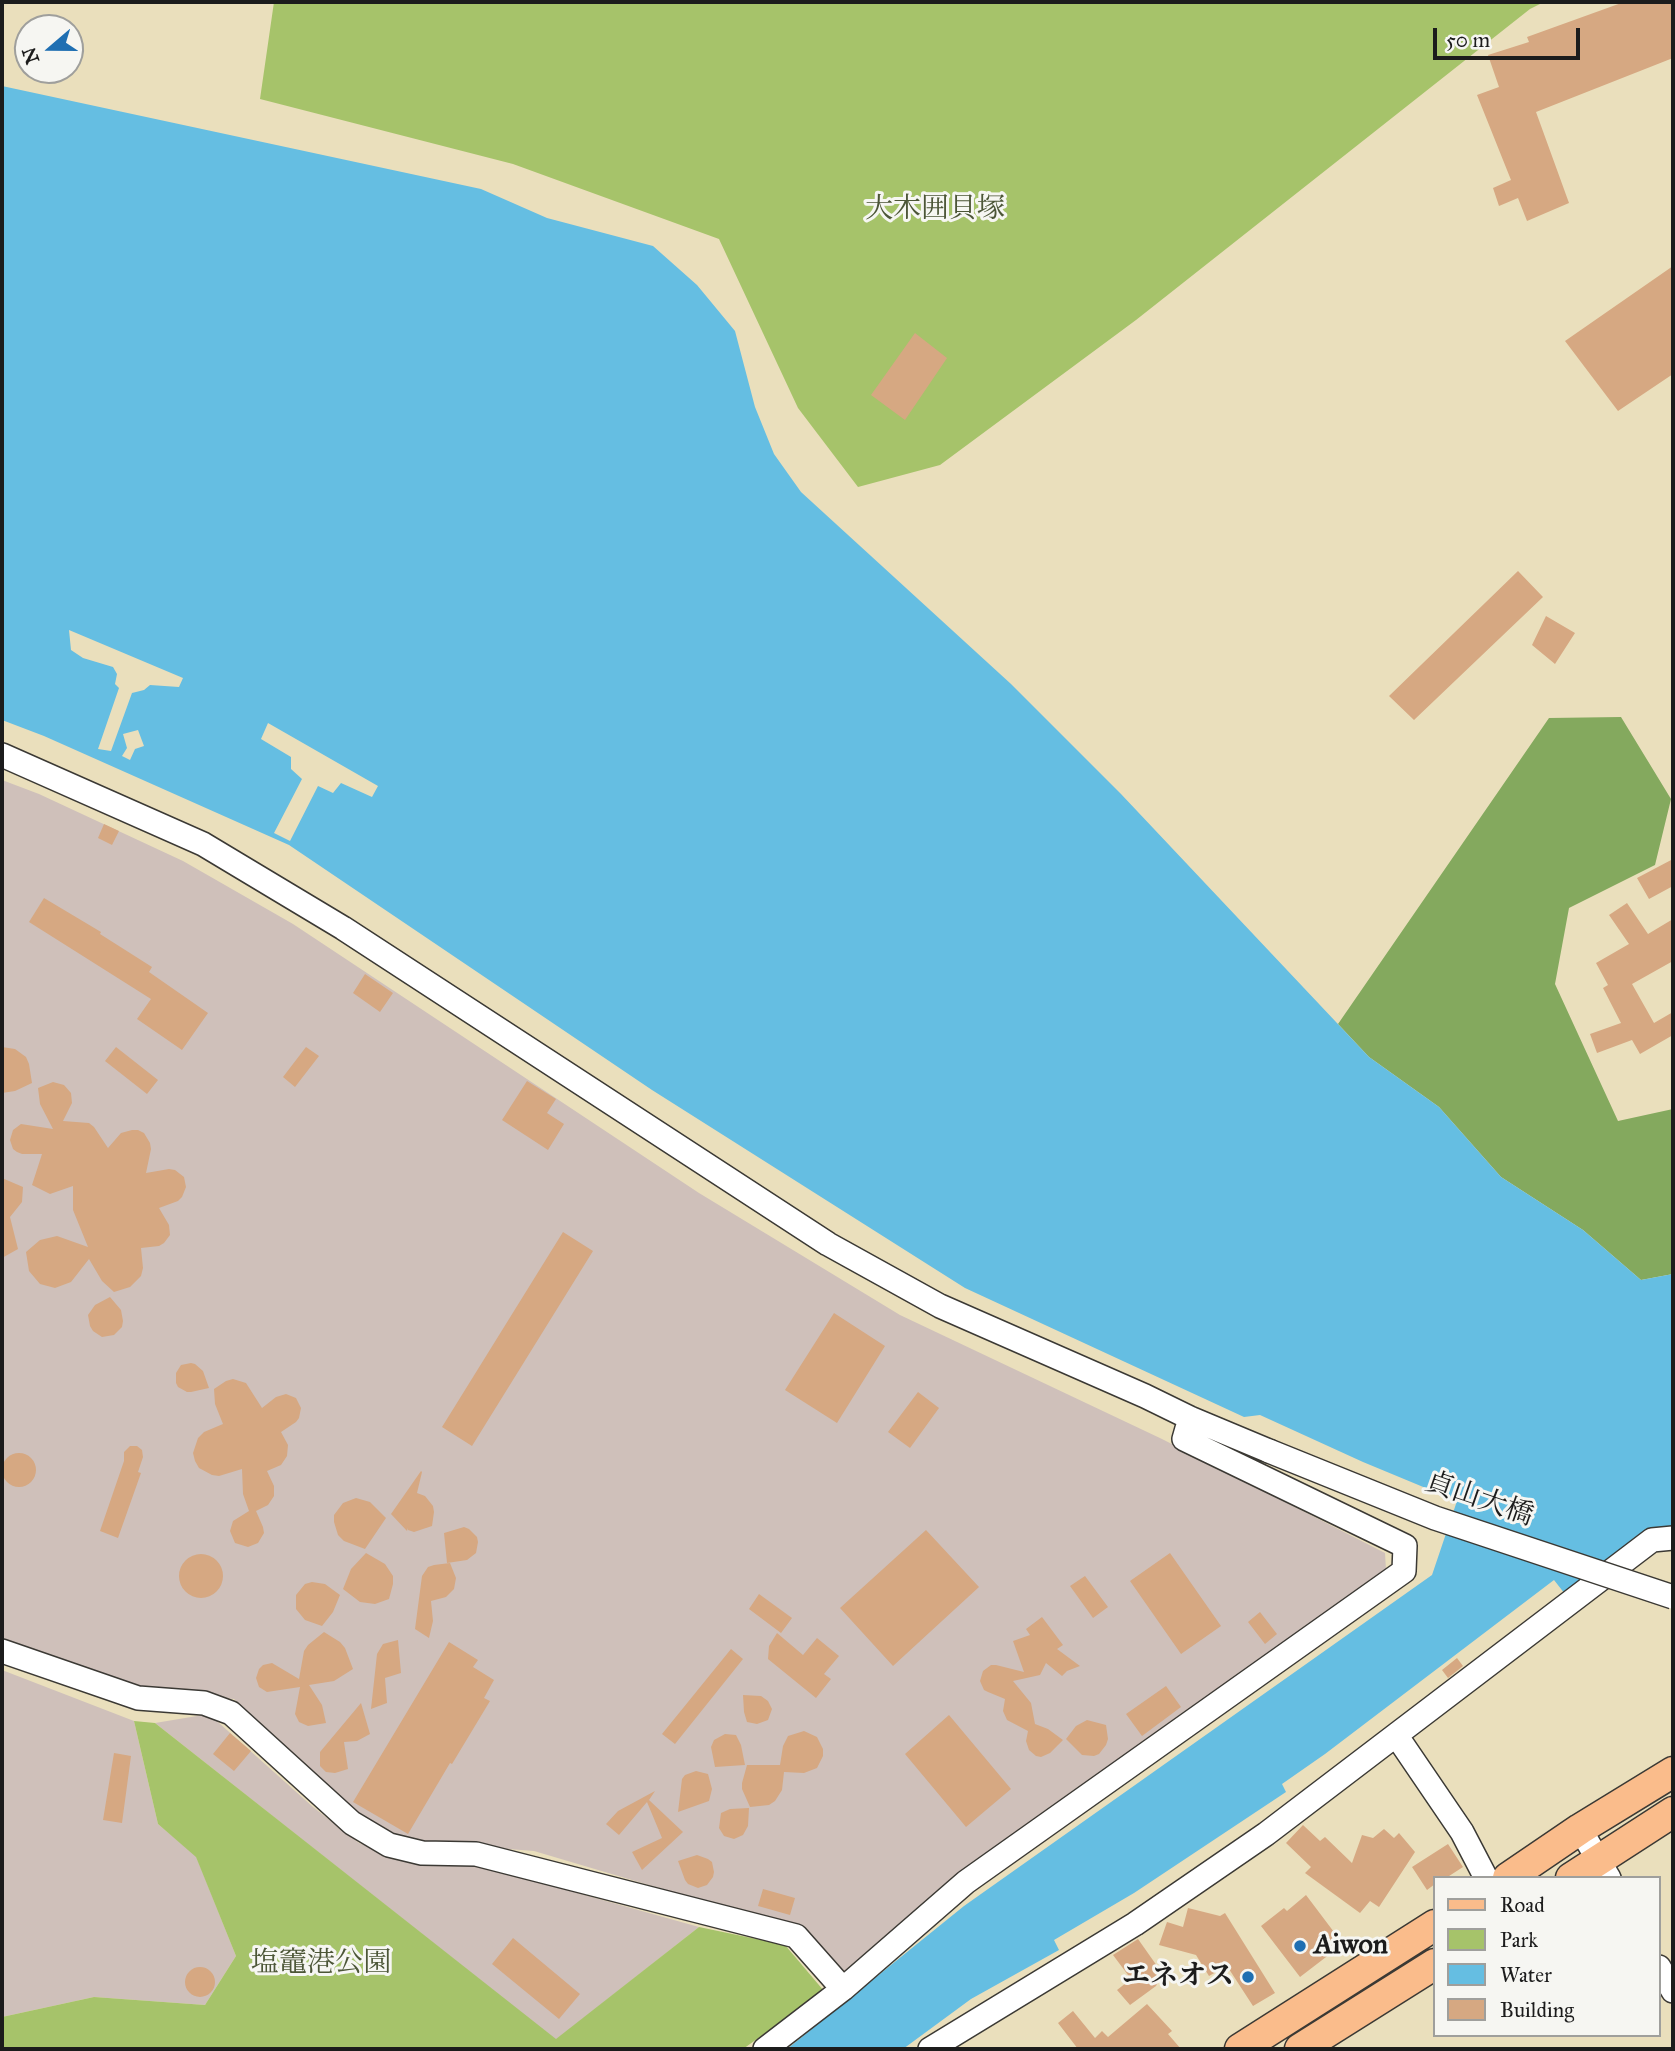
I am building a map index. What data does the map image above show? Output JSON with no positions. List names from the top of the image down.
{
  "streets": {
    "street": ["貞山大橋"]
  },
  "parks": ["大木囲貝塚", "塩竈港公園"],
  "places": ["Aiwon", "エネオス"],
  "legend": [
    "Road",
    "Park",
    "Water",
    "Building"
  ],
  "scale_bar": "50 m",
  "north": "left"
}
